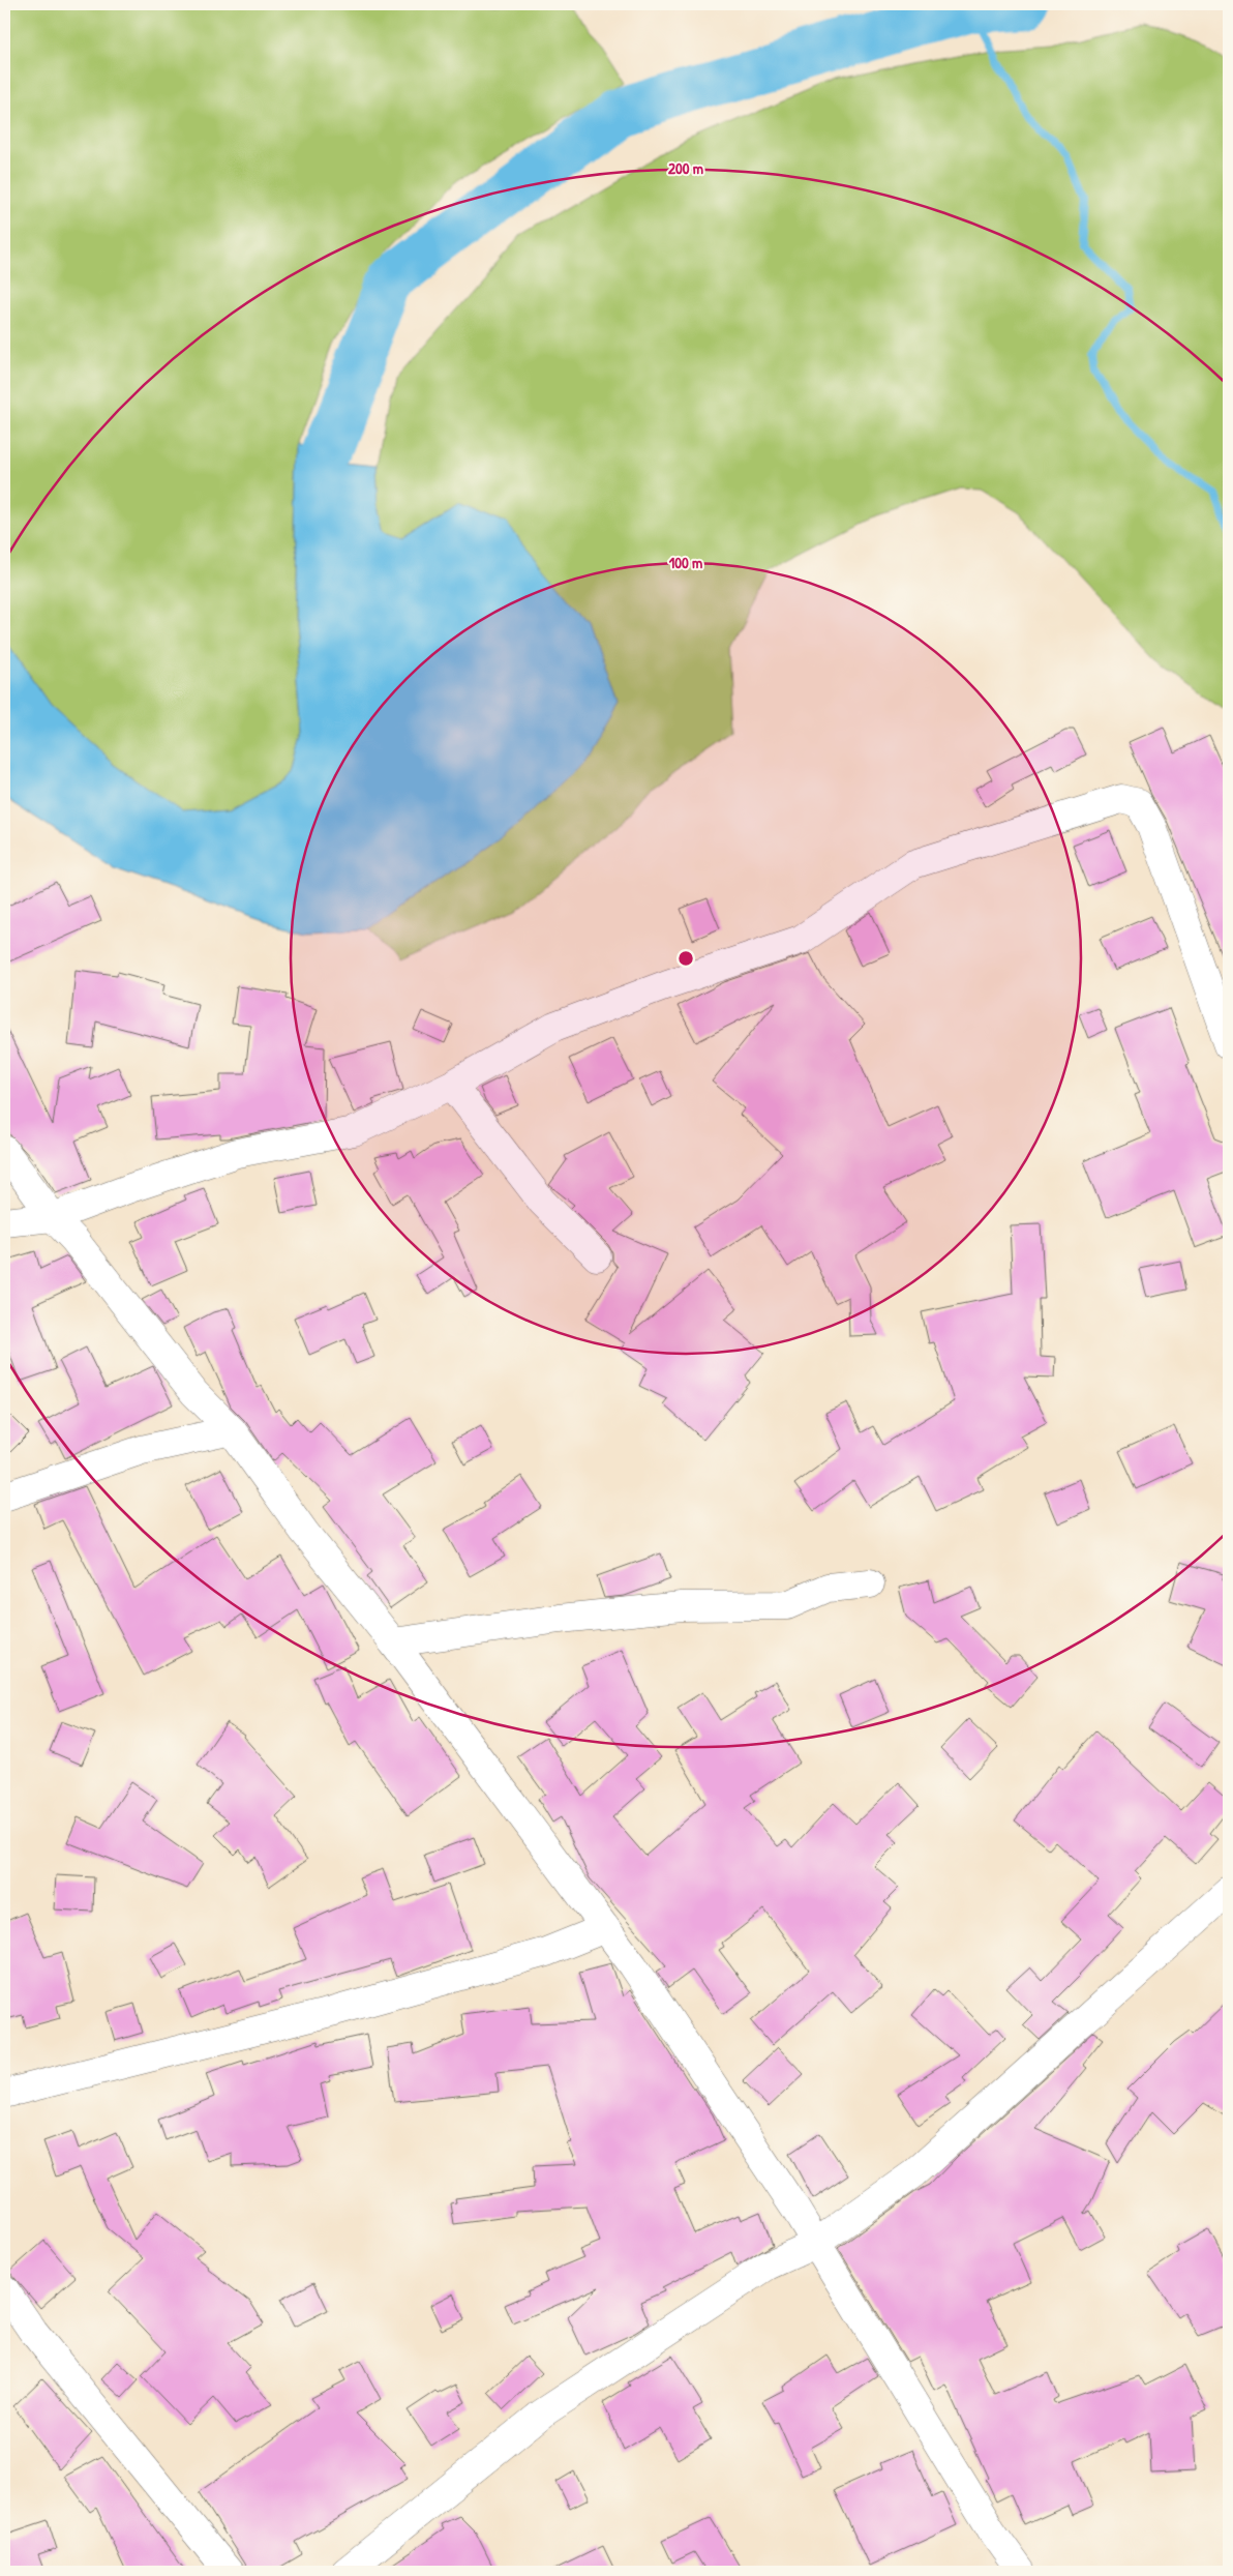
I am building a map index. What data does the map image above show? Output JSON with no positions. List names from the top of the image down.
{
  "rings": ["200 m", "100 m"]
}
